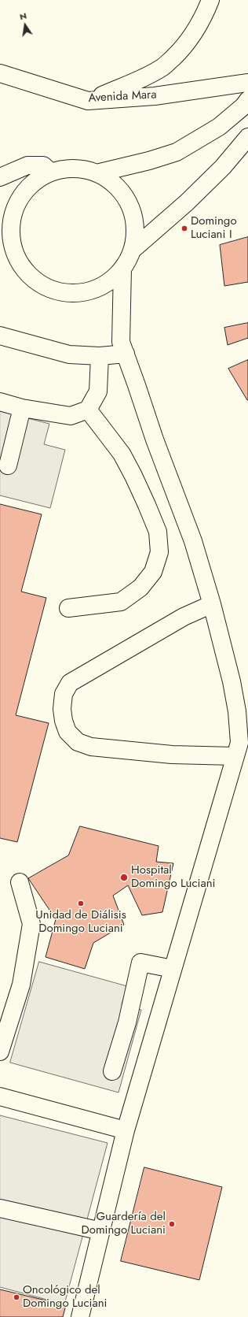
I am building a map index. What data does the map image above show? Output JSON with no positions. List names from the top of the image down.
{
  "streets": {
    "street": ["Avenida Mara"]
  },
  "places": [
    "Domingo Luciani I",
    "Hospital Domingo Luciani",
    "Unidad de Diálisis Domingo Luciani",
    "Guardería del Domingo Luciani",
    "Oncológico del Domingo Luciani"
  ],
  "north": "top"
}
